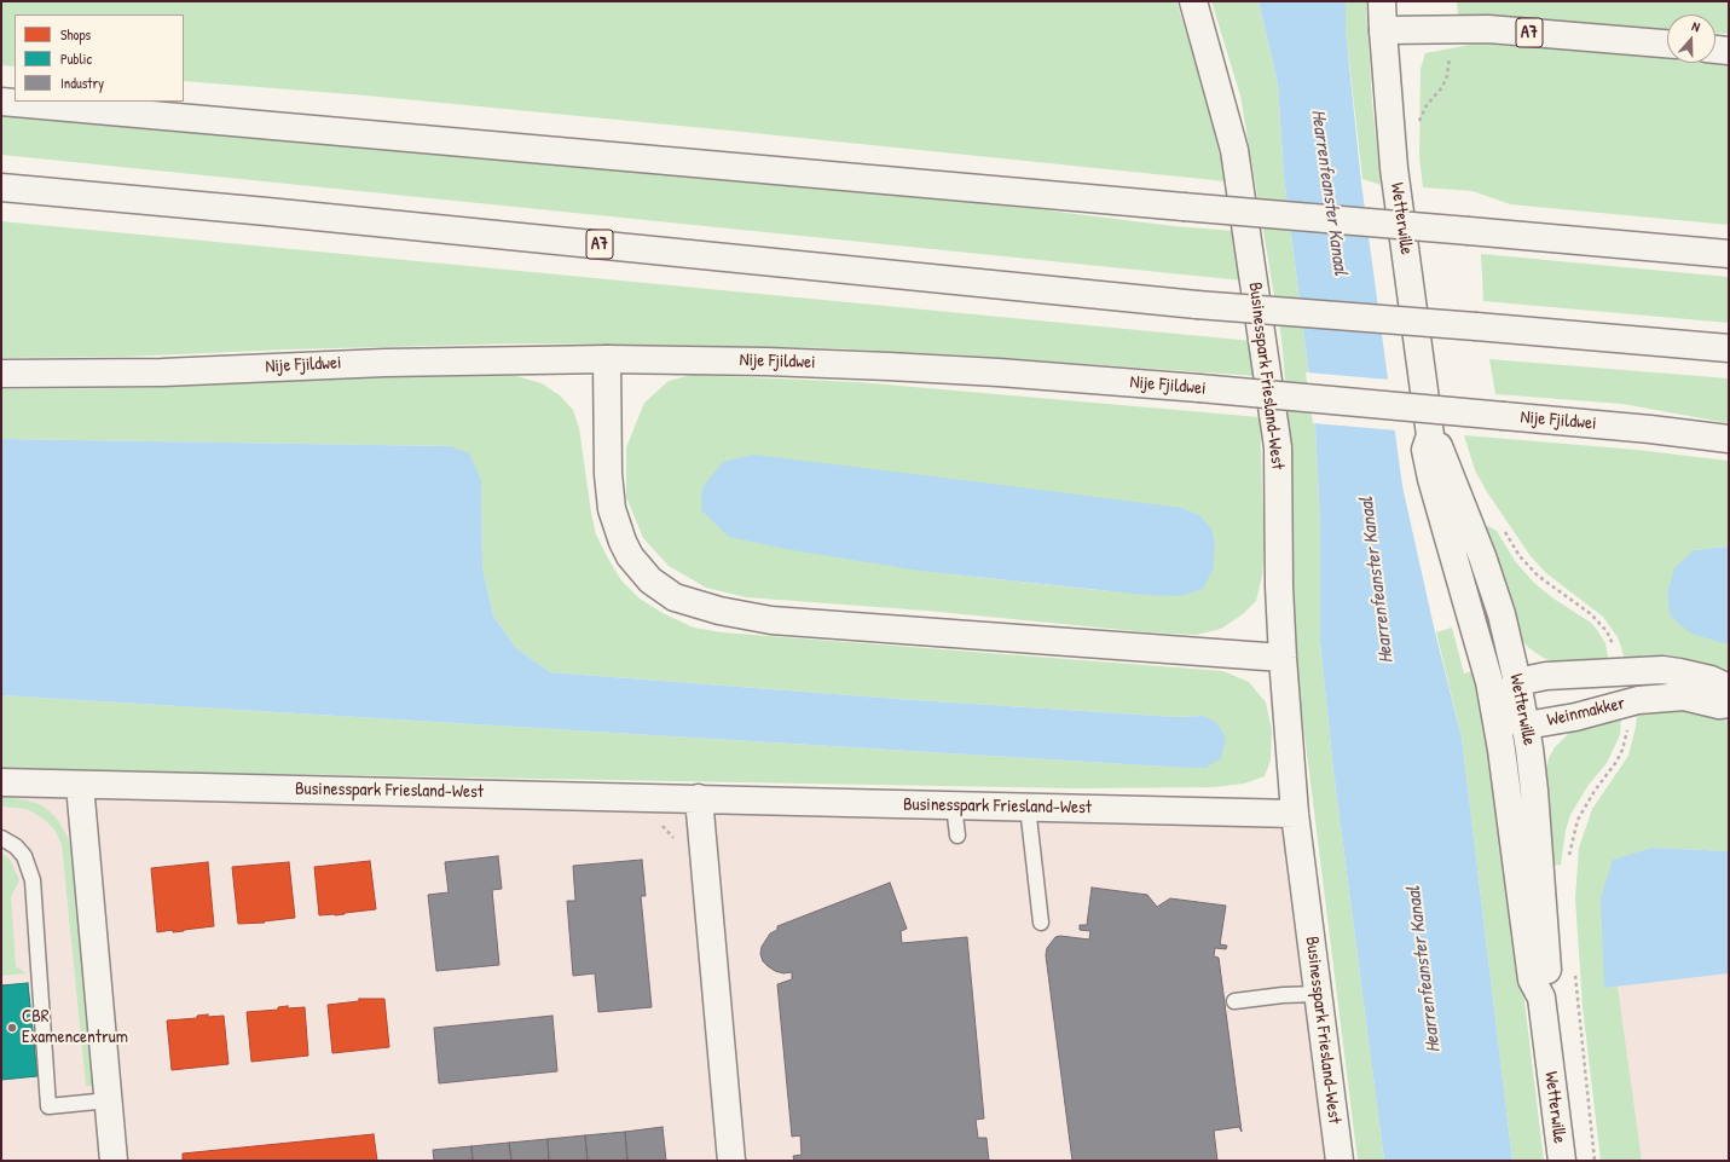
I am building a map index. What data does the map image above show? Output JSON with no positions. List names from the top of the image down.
{
  "streets": {
    "main road": [
      "A7",
      "Wetterwille",
      "Nije Fjildwei",
      "Businesspark Friesland-West",
      "Weinmakker"
    ]
  },
  "crossings": [
    ["A7", "Wetterwille"],
    ["Wetterwille", "Weinmakker"]
  ],
  "water": ["Hearrenfeanster Kanaal"],
  "places": ["CBR Examencentrum"],
  "legend": ["Shops", "Public", "Industry"],
  "north": "top"
}
